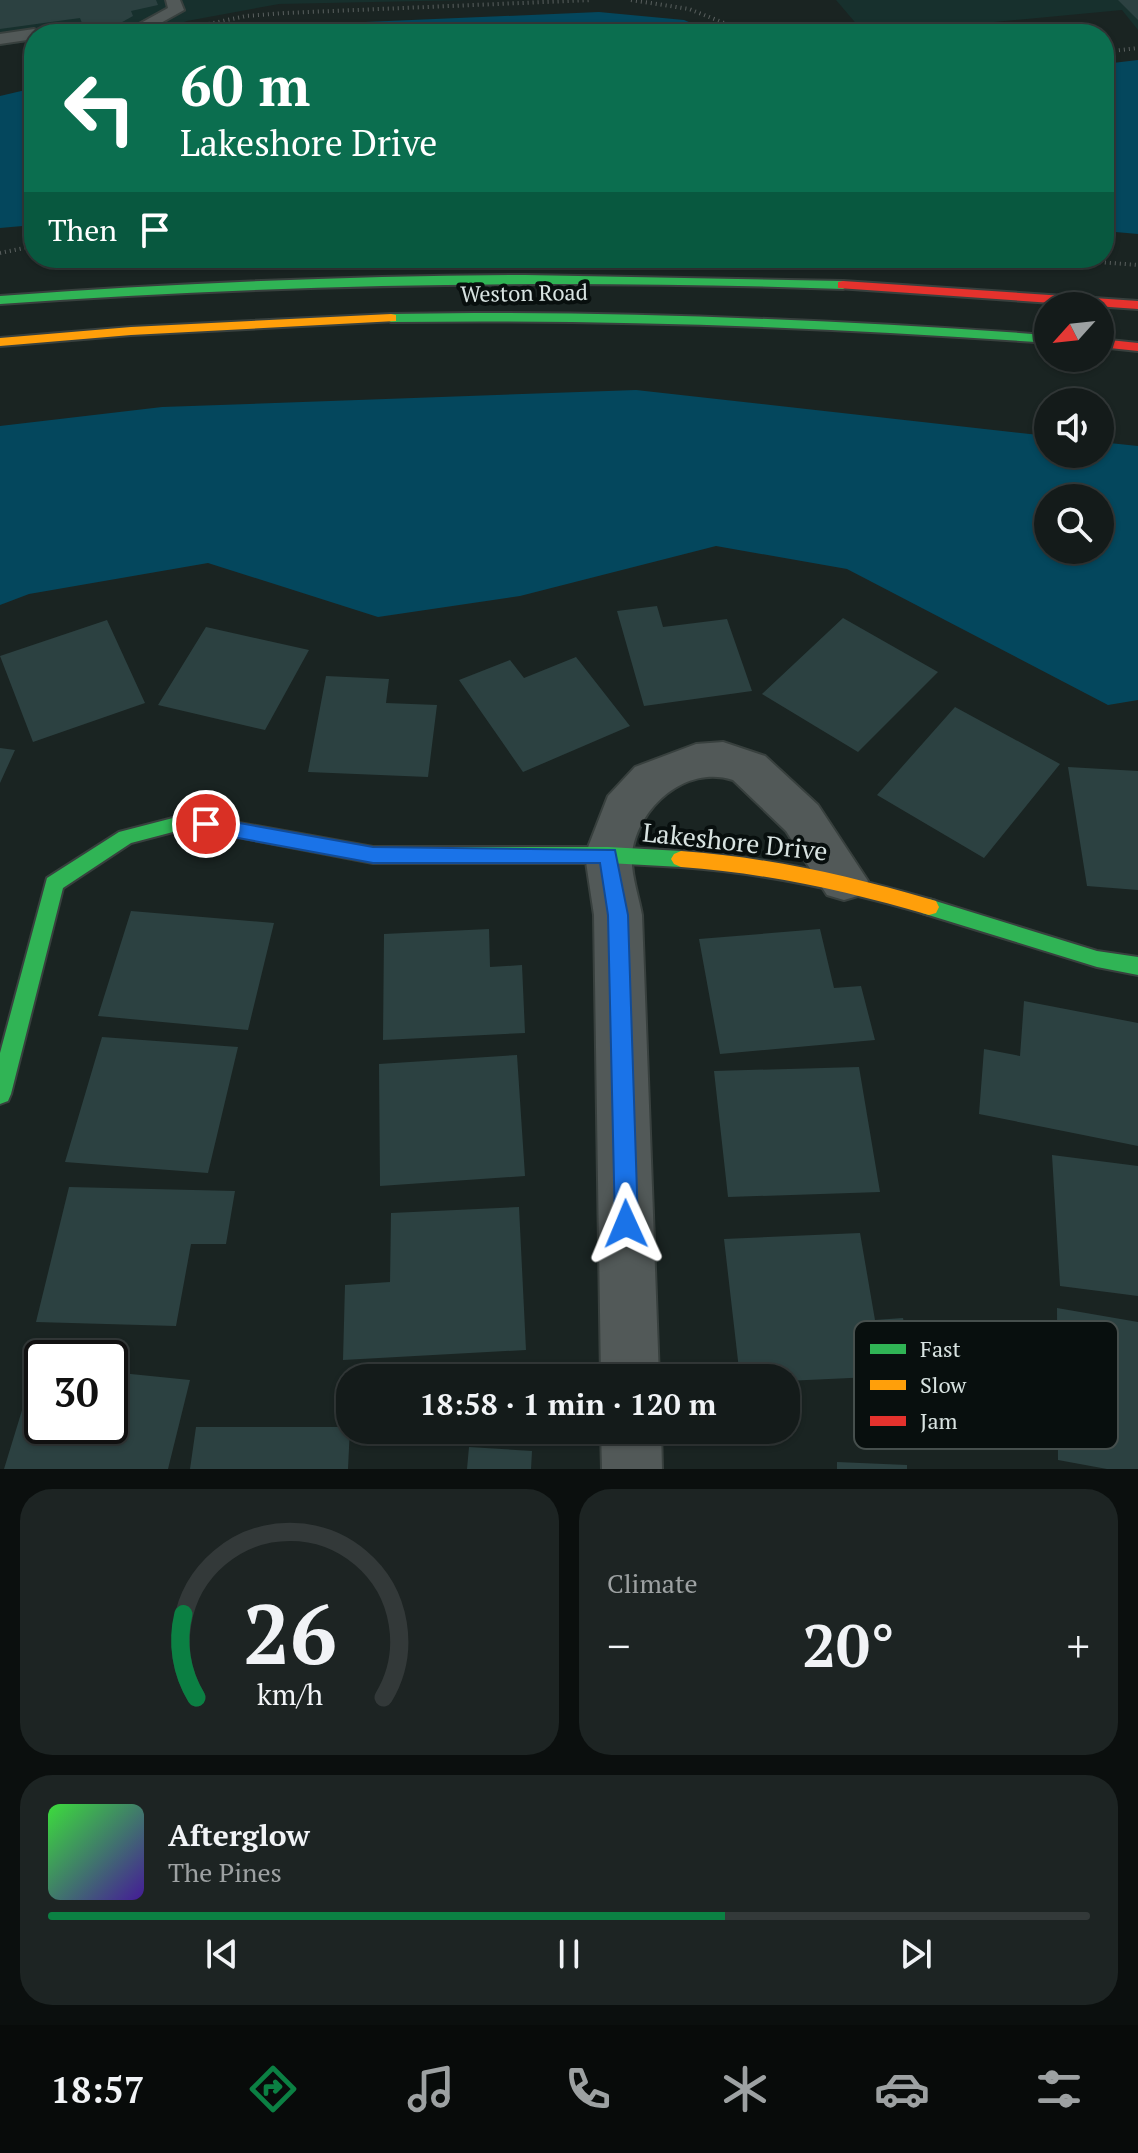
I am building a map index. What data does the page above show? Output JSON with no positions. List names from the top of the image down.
{
  "streets": {
    "main road": ["Weston Road", "Lakeshore Drive"]
  },
  "legend": ["Fast", "Slow", "Jam"],
  "north": "bottom left",
  "page": {
    "turn": ["60 m", "Lakeshore Drive"],
    "then": "Then",
    "limit": "30",
    "trip": "18:58 · 1 min · 120 m",
    "tile": "Climate",
    "heat": ["−", "20°", "+"],
    "song": ["Afterglow", "The Pines"],
    "tabs": "18:57",
    "gauge": ["26", "km/h"]
  }
}
